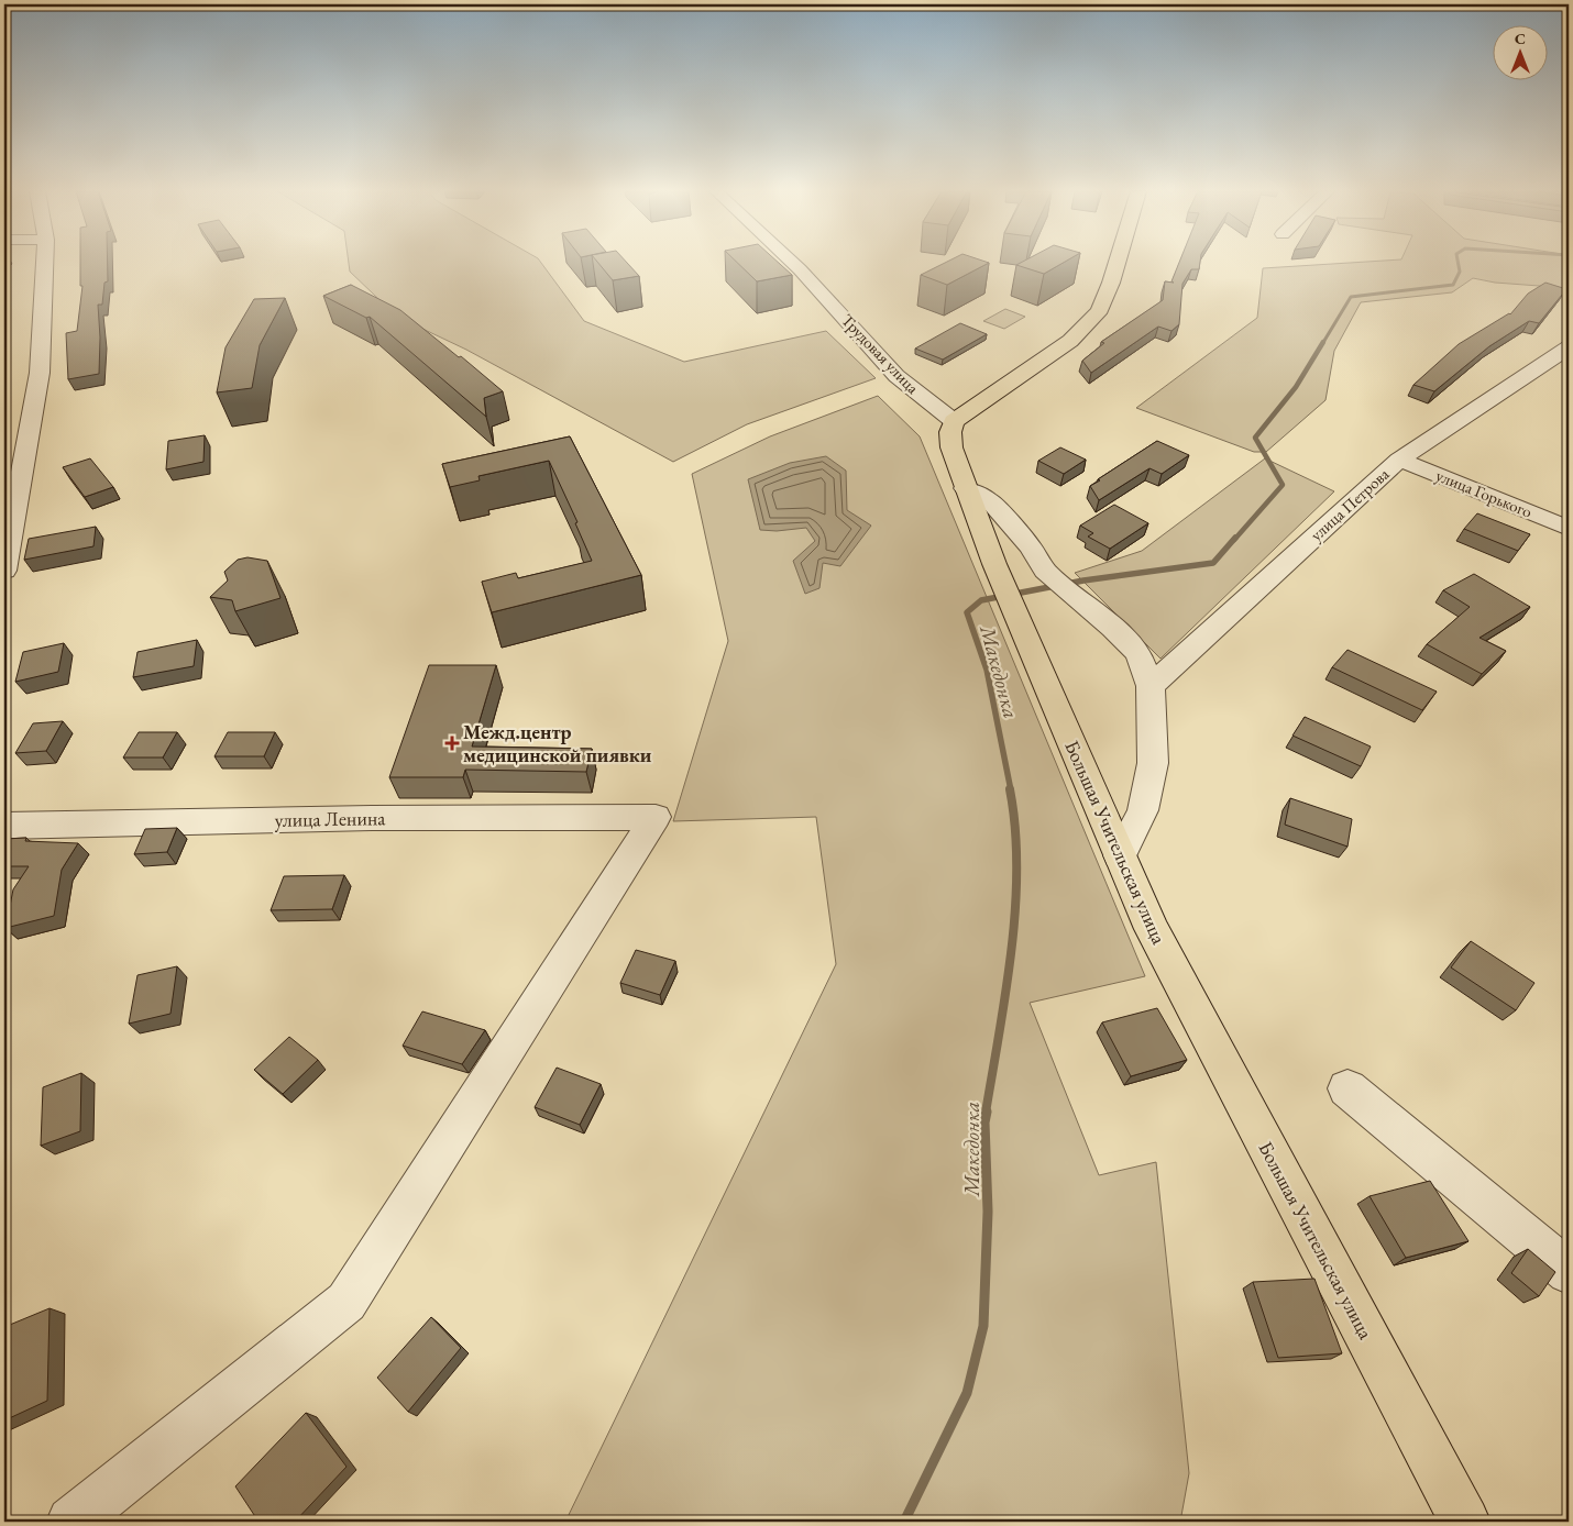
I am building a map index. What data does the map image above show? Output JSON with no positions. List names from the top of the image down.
{
  "streets": {
    "main road": ["Большая Учительская улица"],
    "street": [
      "Трудовая улица",
      "улица Горького",
      "улица Петрова",
      "улица Ленина"
    ]
  },
  "crossings": [
    ["Трудовая улица", "Большая Учительская улица"],
    ["улица Горького", "улица Петрова"]
  ],
  "water": ["Македонка"],
  "places": {
    "health": ["Межд.центр медицинской пиявки"]
  },
  "north": "top"
}
